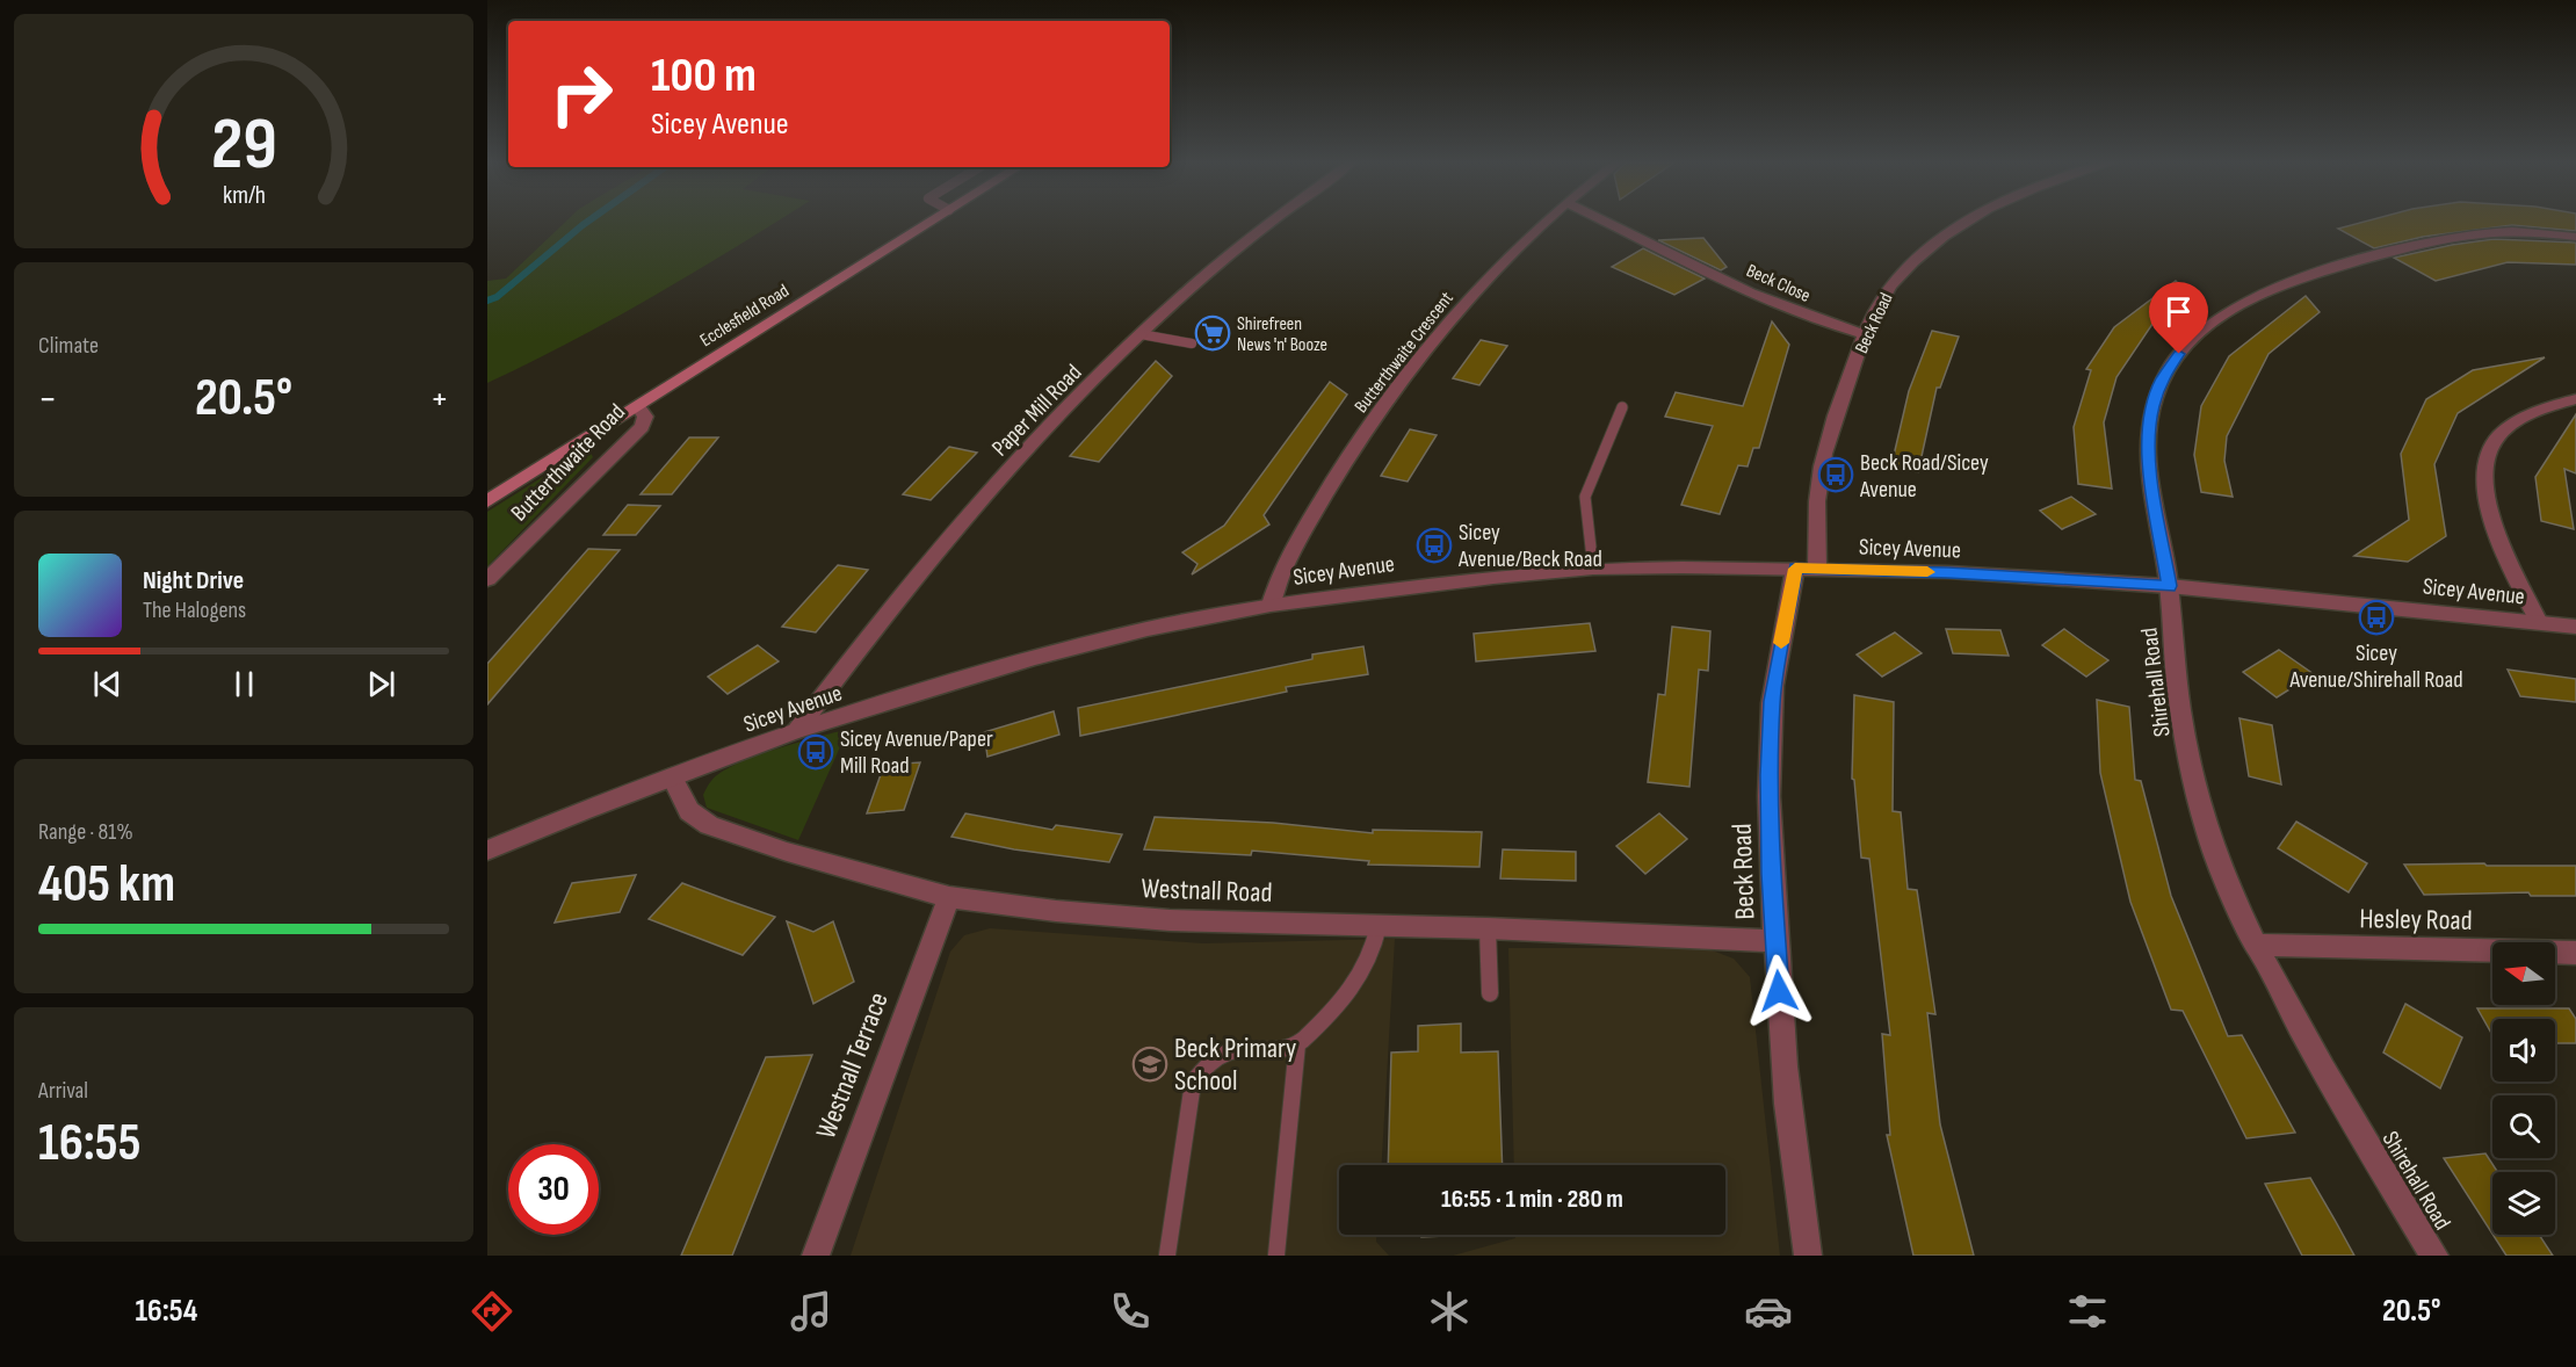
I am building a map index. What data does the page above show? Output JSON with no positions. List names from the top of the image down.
{
  "streets": {
    "main road": ["Ecclesfield Road"],
    "street": [
      "Beck Close",
      "Beck Road",
      "Butterthwaite Crescent",
      "Paper Mill Road",
      "Butterthwaite Road",
      "Sicey Avenue",
      "Shirehall Road",
      "Westnall Road",
      "Hesley Road",
      "Westnall Terrace"
    ]
  },
  "crossings": [
    ["Beck Close", "Beck Road"],
    ["Ecclesfield Road", "Butterthwaite Road"],
    ["Beck Road", "Sicey Avenue"],
    ["Beck Road", "Westnall Road"],
    ["Butterthwaite Crescent", "Sicey Avenue"],
    ["Paper Mill Road", "Sicey Avenue"],
    ["Sicey Avenue", "Shirehall Road"],
    ["Sicey Avenue", "Westnall Road"],
    ["Shirehall Road", "Hesley Road"],
    ["Westnall Road", "Westnall Terrace"]
  ],
  "places": {
    "supermarket": ["Shirefreen News 'n' Booze"],
    "bus stop": [
      "Beck Road/Sicey Avenue",
      "Sicey Avenue/Beck Road",
      "Sicey Avenue/Shirehall Road",
      "Sicey Avenue/Paper Mill Road"
    ],
    "school or university": ["Beck Primary School"]
  },
  "north": "left",
  "page": {
    "turn": ["100 m", "Sicey Avenue"],
    "tile": [
      "Climate",
      ["Range · 81%", "405 km"],
      ["Arrival", "16:55"]
    ],
    "heat": ["−", "20.5°", "+"],
    "song": ["Night Drive", "The Halogens"],
    "limit": "30",
    "trip": "16:55 · 1 min · 280 m",
    "tabs": ["16:54", "20.5°"],
    "gauge": ["29", "km/h"]
  }
}
